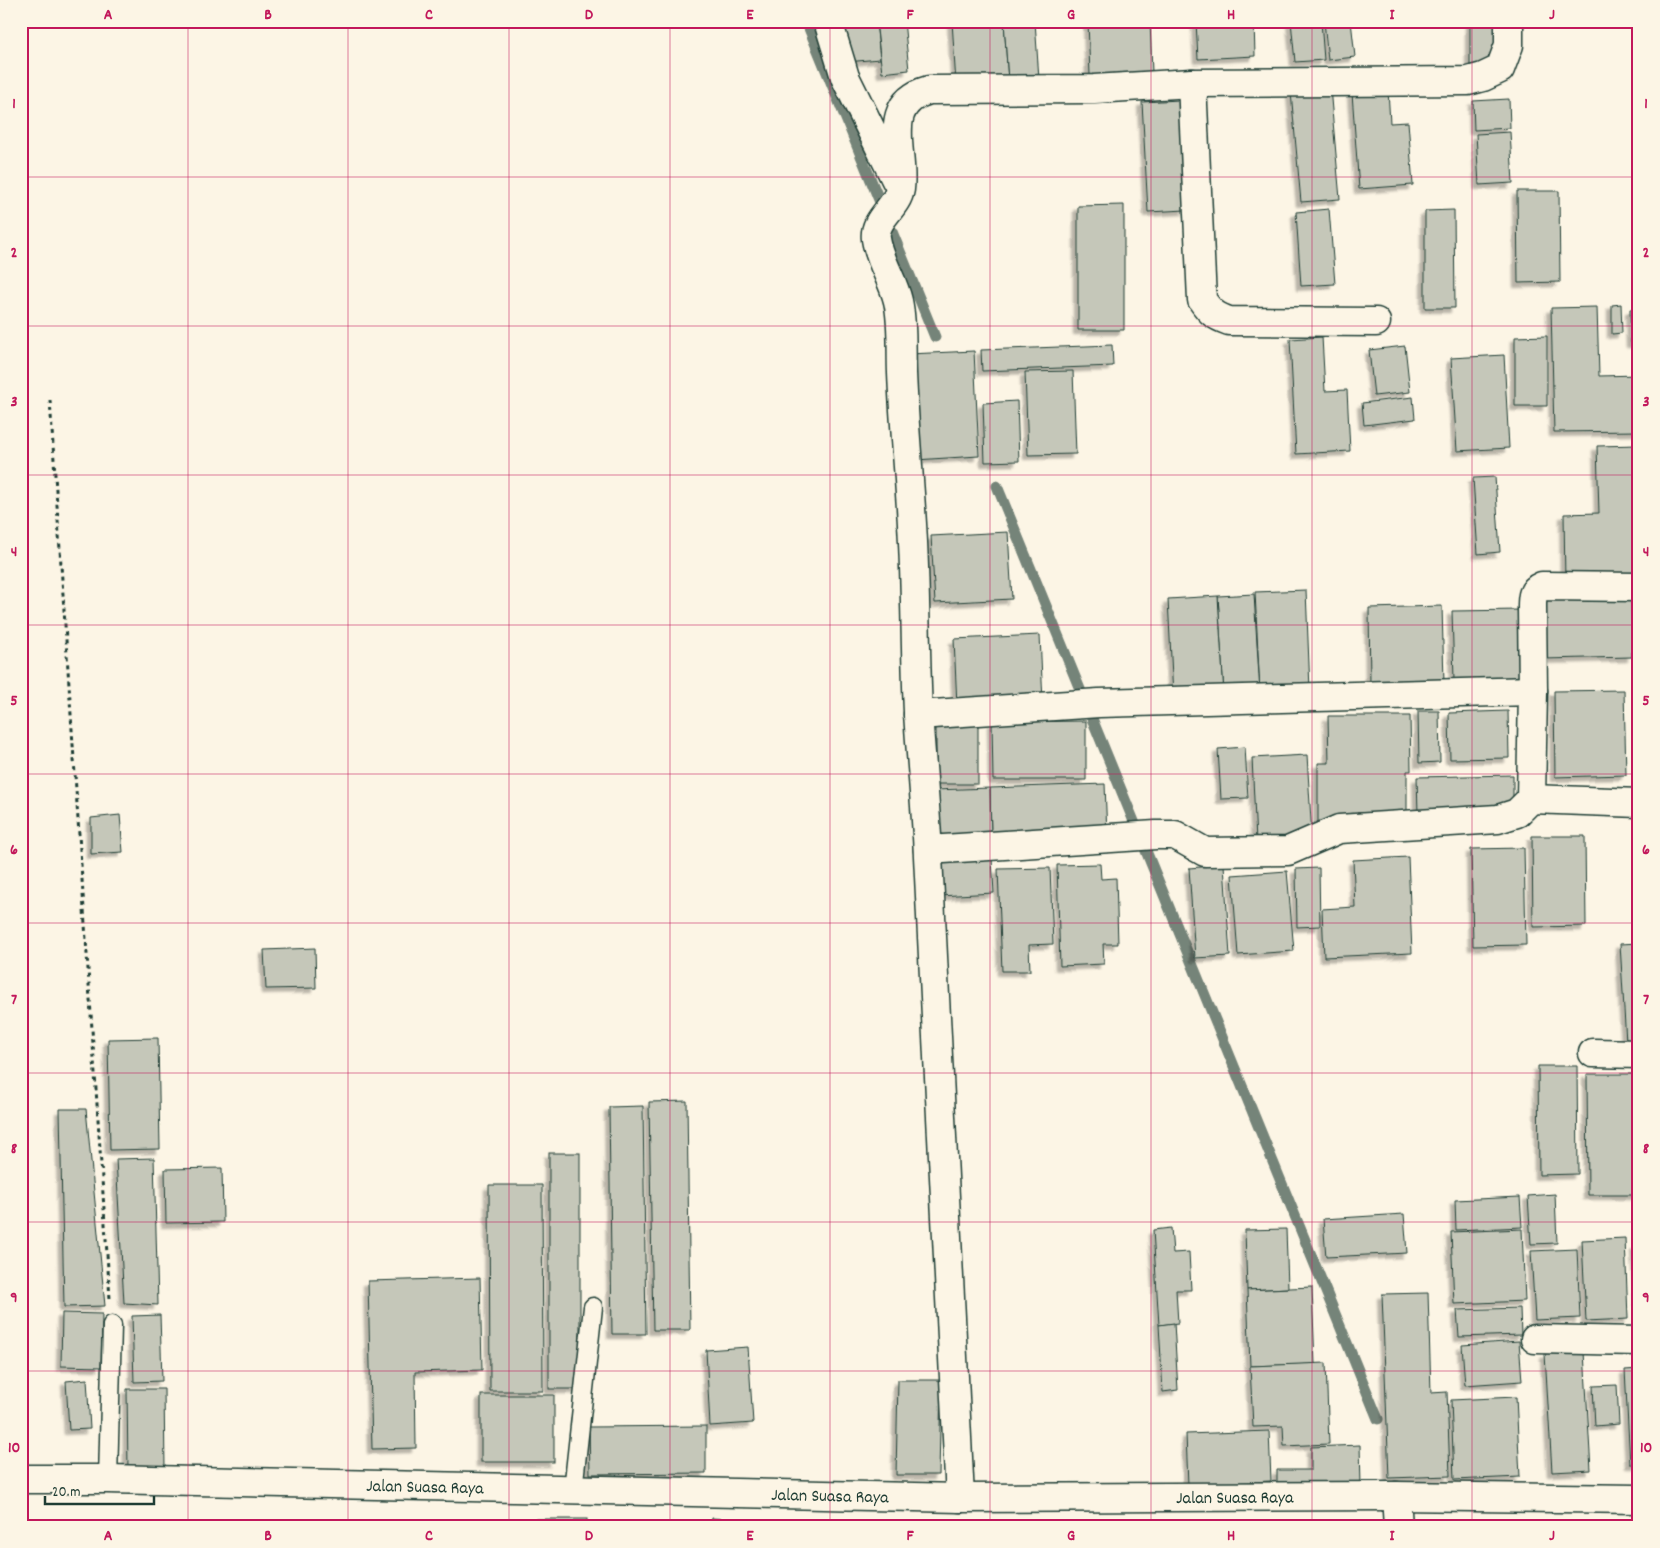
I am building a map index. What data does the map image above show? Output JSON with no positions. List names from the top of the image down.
{
  "streets": {
    "street": ["Jalan Suasa Raya"]
  },
  "scale_bar": "20 m",
  "grid": {
    "columns": [
      "A",
      "B",
      "C",
      "D",
      "E",
      "F",
      "G",
      "H",
      "I",
      "J"
    ],
    "rows": [
      "1",
      "2",
      "3",
      "4",
      "5",
      "6",
      "7",
      "8",
      "9",
      "10"
    ]
  }
}
